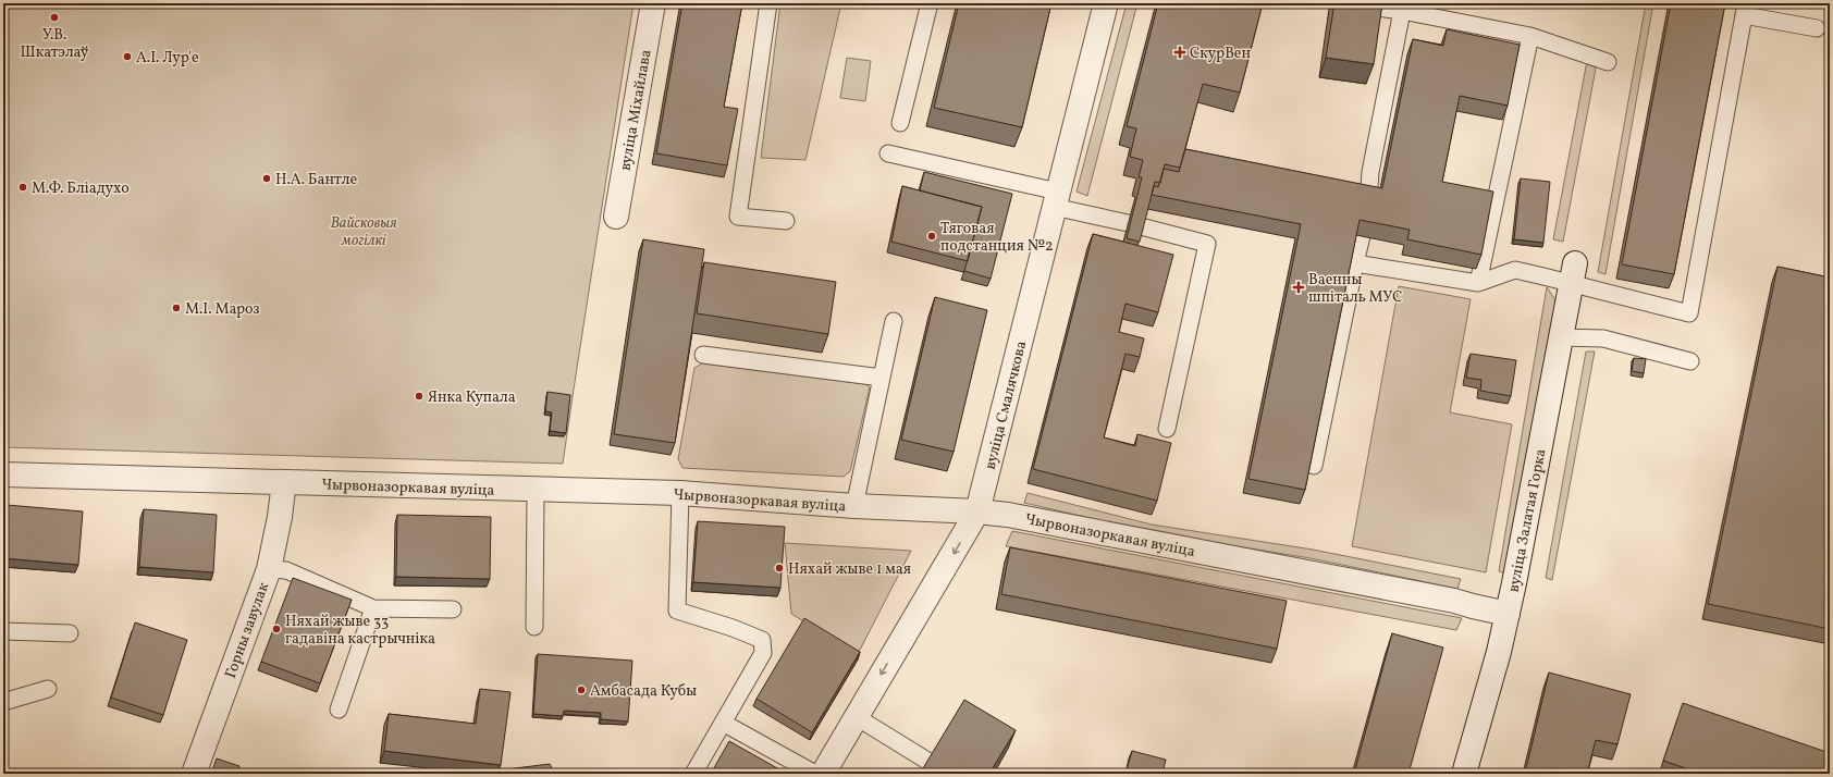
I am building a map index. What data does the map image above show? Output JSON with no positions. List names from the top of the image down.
{
  "streets": {
    "street": [
      "вуліца Міхайлава",
      "вуліца Смалячкова",
      "Чырвоназоркавая вуліца",
      "вуліца Залатая Горка",
      "Горны завулак"
    ]
  },
  "crossings": [
    ["вуліца Смалячкова", "Чырвоназоркавая вуліца"],
    ["Чырвоназоркавая вуліца", "вуліца Залатая Горка"],
    ["Чырвоназоркавая вуліца", "Горны завулак"]
  ],
  "parks": ["Вайсковыя могілкі"],
  "places": {
    "other": [
      "У.В. Шкатэлаў",
      "А.І. Лур'е",
      "Н.А. Бантле",
      "М.Ф. Бліадухо",
      "Тяговая подстанция №2",
      "М.І. Мароз",
      "Янка Купала",
      "Няхай жыве 1 мая",
      "Няхай жыве 33 гадавіна кастрычніка",
      "Амбасада Кубы"
    ],
    "health": ["СкурВен", "Ваенны шпіталь МУС"]
  }
}
